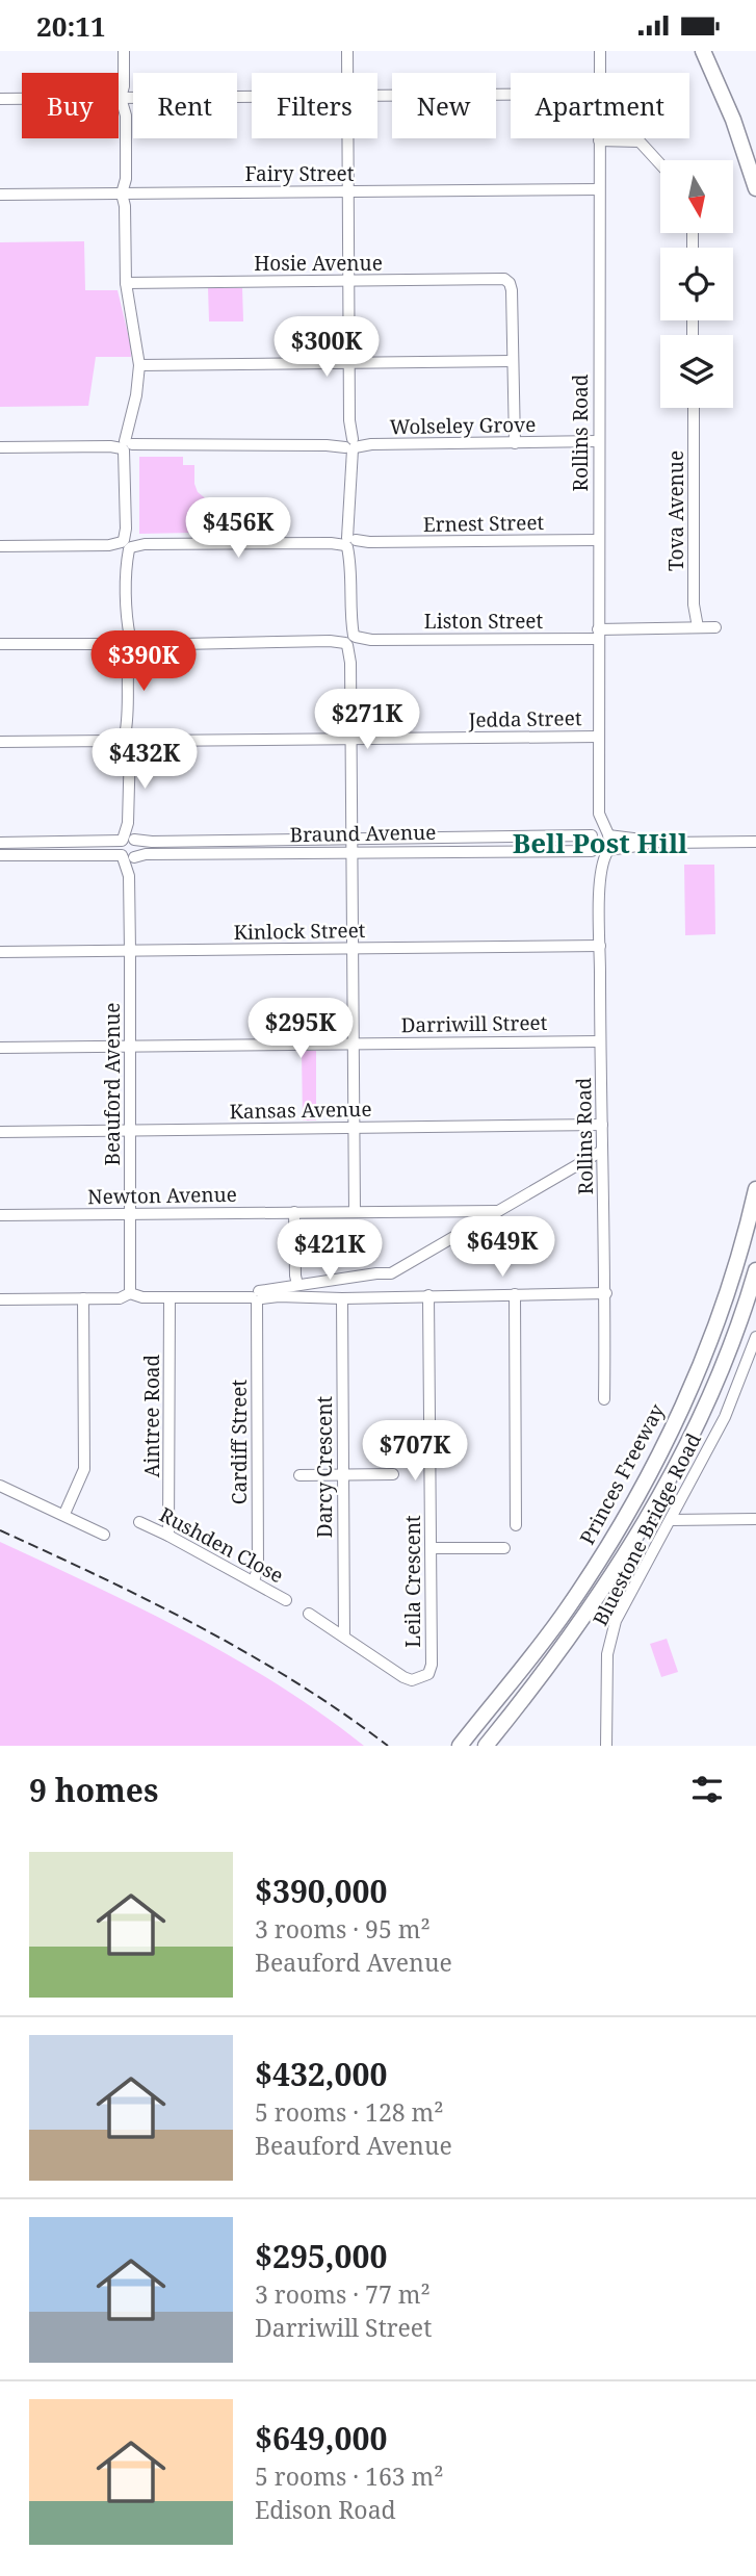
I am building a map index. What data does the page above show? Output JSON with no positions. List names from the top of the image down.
{
  "streets": {
    "highway": ["Princes Freeway"],
    "street": [
      "Fairy Street",
      "Hosie Avenue",
      "Wolseley Grove",
      "Rollins Road",
      "Tova Avenue",
      "Ernest Street",
      "Liston Street",
      "Jedda Street",
      "Braund Avenue",
      "Kinlock Street",
      "Darriwill Street",
      "Beauford Avenue",
      "Kansas Avenue",
      "Newton Avenue",
      "Aintree Road",
      "Cardiff Street",
      "Darcy Crescent",
      "Bluestone Bridge Road",
      "Rushden Close",
      "Leila Crescent"
    ]
  },
  "crossings": [
    ["Fairy Street", "Rollins Road"],
    ["Wolseley Grove", "Rollins Road"],
    ["Rollins Road", "Ernest Street"],
    ["Rollins Road", "Liston Street"],
    ["Rollins Road", "Jedda Street"],
    ["Rollins Road", "Braund Avenue"],
    ["Rollins Road", "Kinlock Street"],
    ["Rollins Road", "Darriwill Street"],
    ["Rollins Road", "Kansas Avenue"],
    ["Tova Avenue", "Liston Street"],
    ["Braund Avenue", "Beauford Avenue"],
    ["Kinlock Street", "Beauford Avenue"],
    ["Darriwill Street", "Beauford Avenue"],
    ["Beauford Avenue", "Kansas Avenue"],
    ["Beauford Avenue", "Newton Avenue"],
    ["Aintree Road", "Rushden Close"],
    ["Cardiff Street", "Rushden Close"],
    ["Darcy Crescent", "Leila Crescent"]
  ],
  "districts": ["Bell Post Hill"],
  "north": "bottom",
  "page": {
    "status": "20:11",
    "chip": [
      "Buy",
      "Rent",
      "Filters",
      "New",
      "Apartment"
    ],
    "price": [
      "$300K",
      "$456K",
      "$390K",
      "$271K",
      "$432K",
      "$295K",
      "$649K",
      "$421K",
      "$707K"
    ],
    "heading": "9 homes",
    "list": [
      {
        "name": "$390,000",
        "note": "3 rooms · 95 m² · Beauford Avenue"
      },
      {
        "name": "$432,000",
        "note": "5 rooms · 128 m² · Beauford Avenue"
      },
      {
        "name": "$295,000",
        "note": "3 rooms · 77 m² · Darriwill Street"
      },
      {
        "name": "$649,000",
        "note": "5 rooms · 163 m² · Edison Road"
      }
    ]
  }
}
